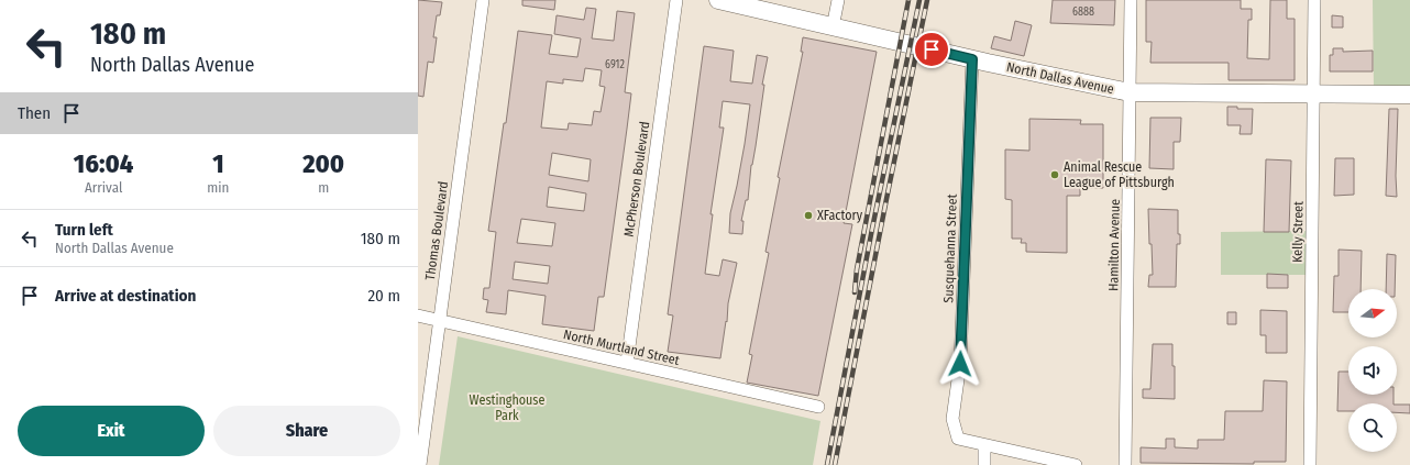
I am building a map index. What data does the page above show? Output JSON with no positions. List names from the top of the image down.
{
  "streets": {
    "main road": ["North Dallas Avenue"],
    "street": [
      "McPherson Boulevard",
      "Thomas Boulevard",
      "Kelly Street",
      "Hamilton Avenue",
      "Susquehanna Street",
      "North Murtland Street"
    ]
  },
  "crossings": [
    ["North Dallas Avenue", "Kelly Street"],
    ["North Dallas Avenue", "Hamilton Avenue"],
    ["North Dallas Avenue", "Susquehanna Street"],
    ["McPherson Boulevard", "North Murtland Street"],
    ["Thomas Boulevard", "North Murtland Street"]
  ],
  "parks": ["Westinghouse Park"],
  "places": ["Animal Rescue League of Pittsburgh", "XFactory"],
  "house_numbers": ["6888", "6912"],
  "north": "right",
  "page": {
    "turn": ["180 m", "North Dallas Avenue"],
    "then": "Then",
    "eta": [
      "16:04",
      "Arrival",
      "1",
      "min",
      "200",
      "m"
    ],
    "list": [
      {
        "name": "Turn left",
        "note": "North Dallas Avenue",
        "value": "180 m"
      },
      {
        "name": "Arrive at destination",
        "value": "20 m"
      }
    ],
    "buttons": ["Exit", "Share"]
  }
}
